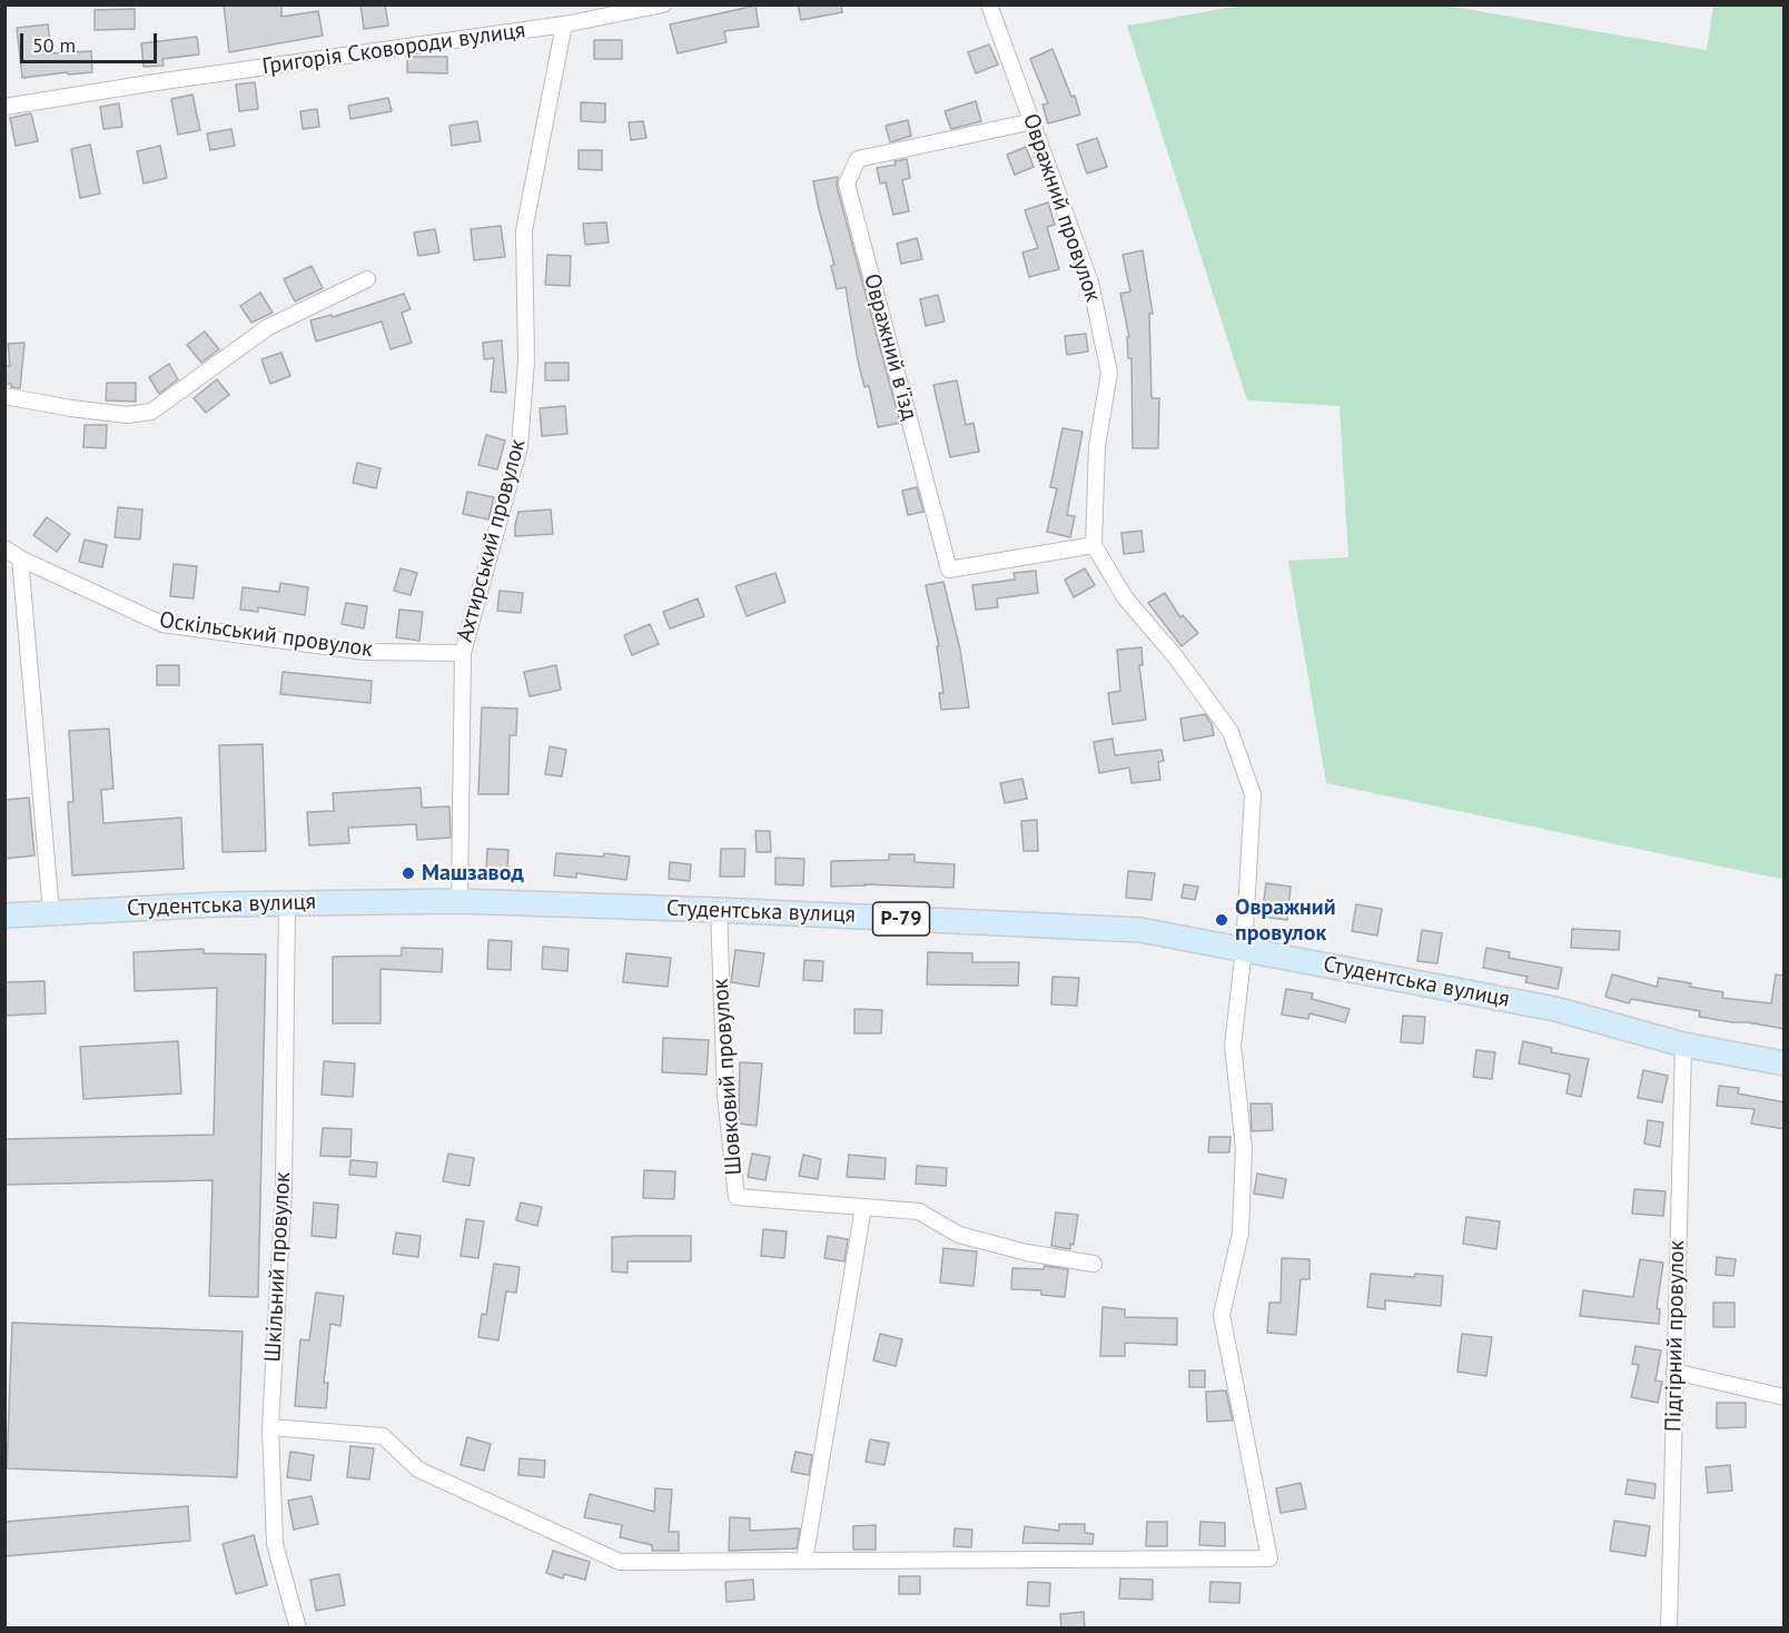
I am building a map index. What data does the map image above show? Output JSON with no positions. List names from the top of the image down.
{
  "streets": {
    "main road": ["Студентська вулиця", "Р-79"],
    "street": [
      "Григорія Сковороди вулиця",
      "Овражний провулок",
      "Овражний в'їзд",
      "Ахтирський провулок",
      "Оскільський провулок",
      "Шовковий провулок",
      "Шкільний провулок",
      "Підгірний провулок"
    ]
  },
  "crossings": [
    ["Григорія Сковороди вулиця", "Ахтирський провулок"],
    ["Овражний провулок", "Овражний в'їзд"],
    ["Ахтирський провулок", "Оскільський провулок"],
    ["Ахтирський провулок", "Студентська вулиця"],
    ["Студентська вулиця", "Шовковий провулок"],
    ["Студентська вулиця", "Шкільний провулок"],
    ["Студентська вулиця", "Підгірний провулок"]
  ],
  "places": ["Машзавод", "Овражний провулок"],
  "scale_bar": "50 m"
}
